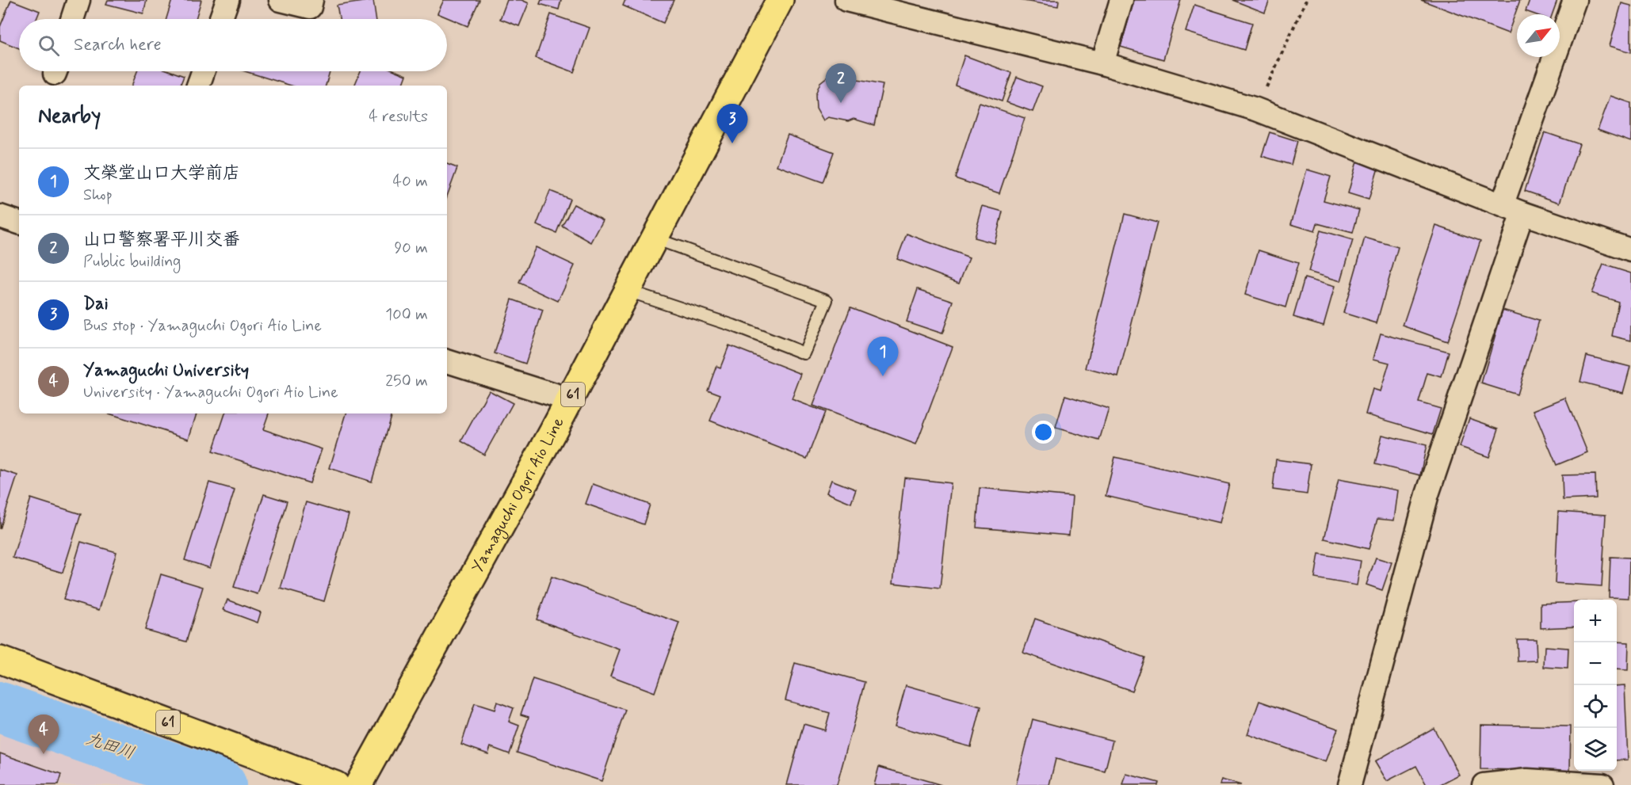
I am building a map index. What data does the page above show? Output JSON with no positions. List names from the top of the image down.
{
  "streets": {
    "main road": ["61", "Yamaguchi Ogori Aio Line"]
  },
  "water": ["九田川"],
  "north": "top right",
  "page": {
    "search": "Search here",
    "pins": [
      "2",
      "3",
      "1",
      "4"
    ],
    "heading": ["Nearby", "4 results"],
    "list": [
      {
        "mark": "1",
        "name": "文榮堂山口大学前店",
        "note": "Shop",
        "value": "40 m"
      },
      {
        "mark": "2",
        "name": "山口警察署平川交番",
        "note": "Public building",
        "value": "90 m"
      },
      {
        "mark": "3",
        "name": "Dai",
        "note": "Bus stop · Yamaguchi Ogori Aio Line",
        "value": "100 m"
      },
      {
        "mark": "4",
        "name": "Yamaguchi University",
        "note": "University · Yamaguchi Ogori Aio Line",
        "value": "250 m"
      }
    ],
    "map_buttons": ["+", "−"]
  }
}
